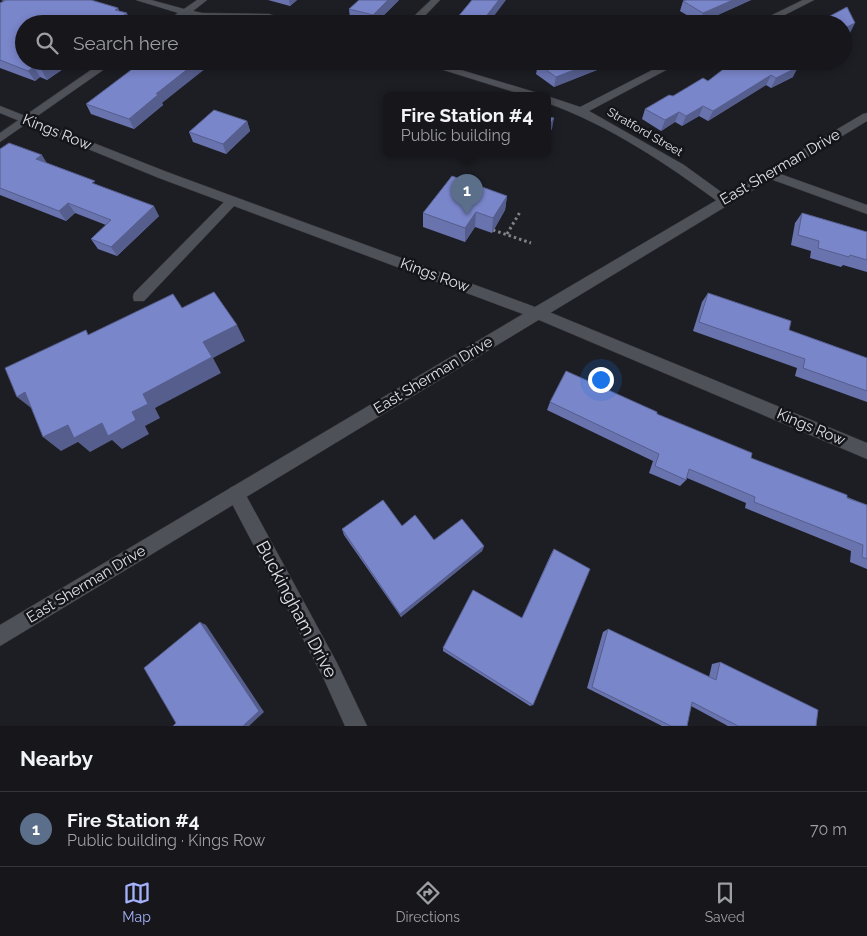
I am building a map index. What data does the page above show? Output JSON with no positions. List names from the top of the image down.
{
  "streets": {
    "street": [
      "Kings Row",
      "Stratford Street",
      "East Sherman Drive",
      "Buckingham Drive"
    ]
  },
  "crossings": [
    ["Kings Row", "East Sherman Drive"],
    ["Stratford Street", "East Sherman Drive"],
    ["East Sherman Drive", "Buckingham Drive"]
  ],
  "page": {
    "search": "Search here",
    "popup": ["Fire Station #4", "Public building"],
    "pins": "1",
    "heading": "Nearby",
    "list": [
      {
        "mark": "1",
        "name": "Fire Station #4",
        "note": "Public building · Kings Row",
        "value": "70 m"
      }
    ],
    "nav": ["Map", "Directions", "Saved"]
  }
}
